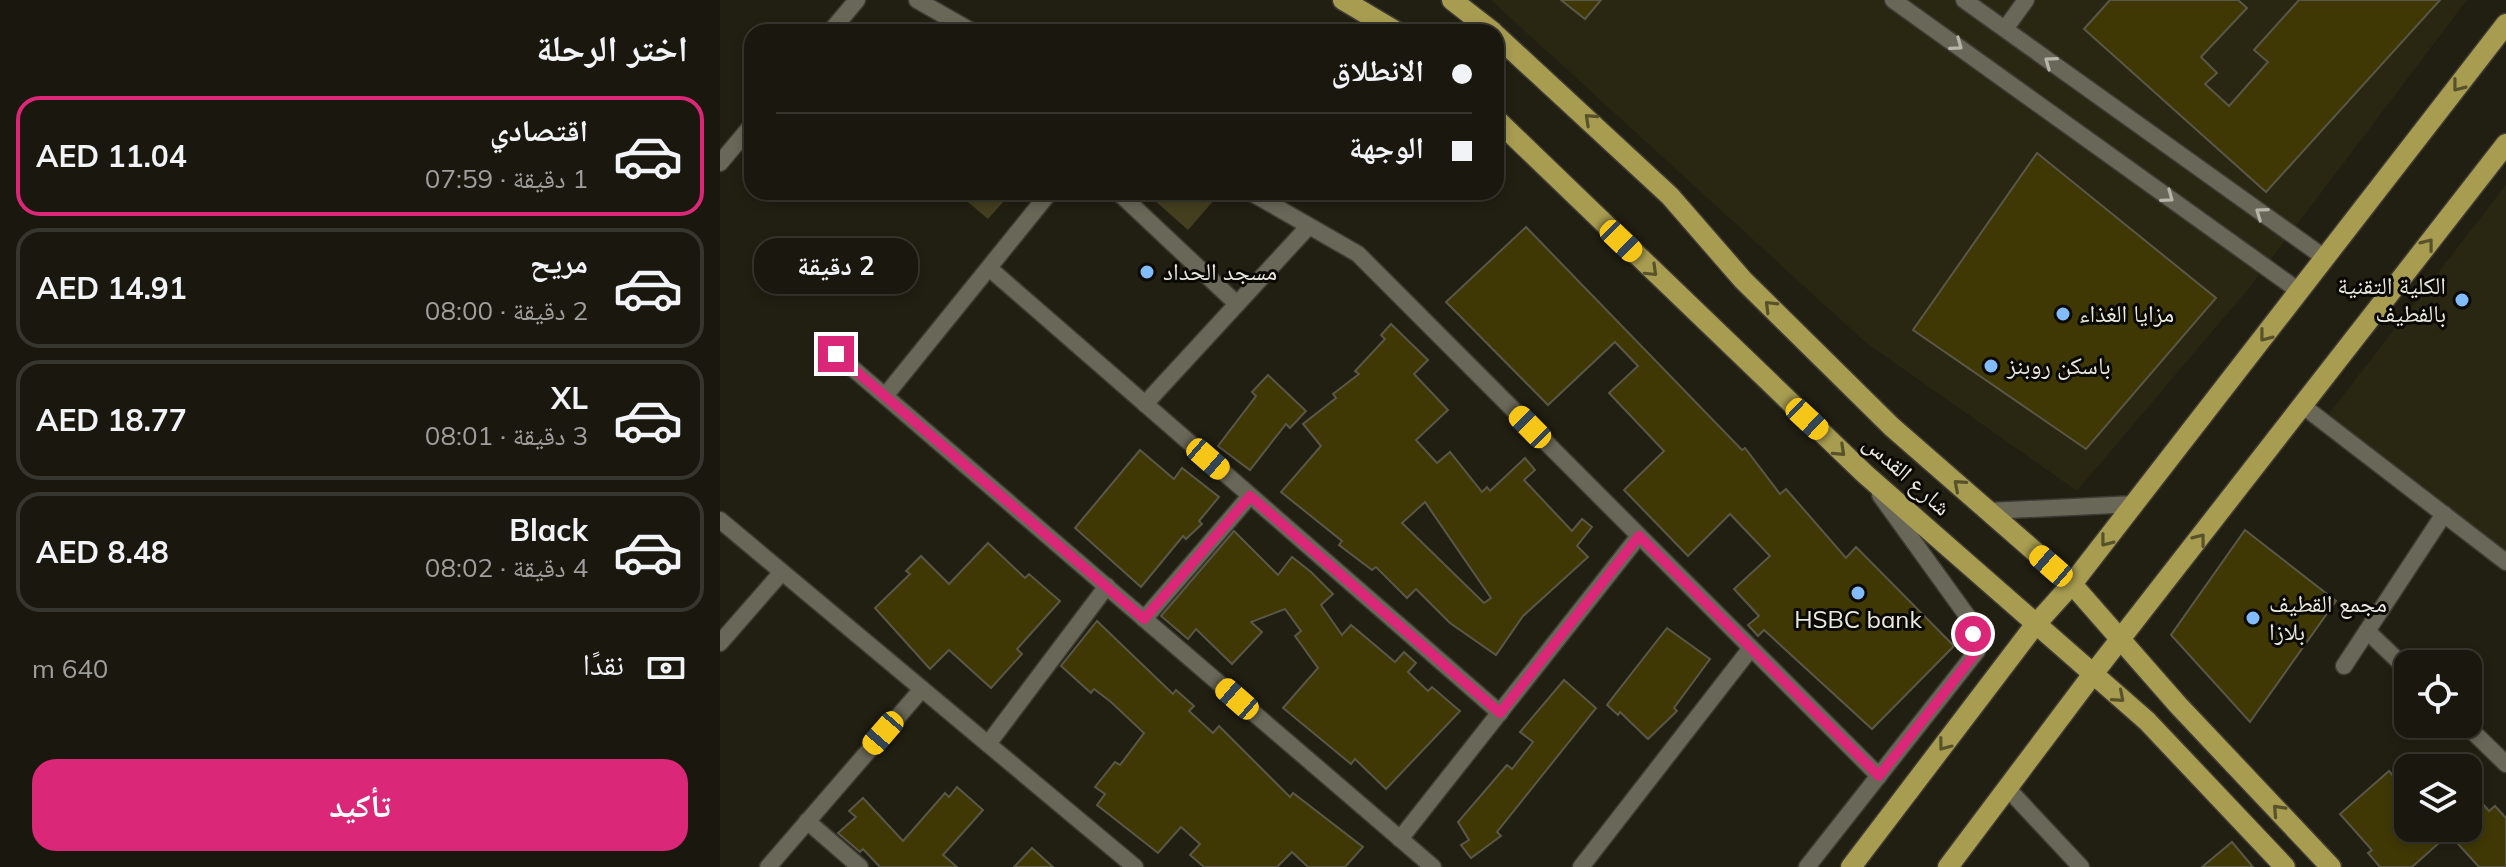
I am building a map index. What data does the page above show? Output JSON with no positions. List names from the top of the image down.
{
  "streets": {
    "main road": ["شارع القدس"]
  },
  "places": [
    "مسجد الحداد",
    "الكلية التقنية بالفطيف",
    "مزايا الغذاء",
    "باسكن روبنز",
    "HSBC bank",
    "مجمع القطيف بلازا"
  ],
  "page": {
    "heading": "اختر الرحلة",
    "banner": ["الانطلاق", "الوجهة"],
    "list": [
      {
        "name": "اقتصادي",
        "note": "1 دقيقة · 07:59",
        "value": "AED 11.04"
      },
      {
        "name": "مريح",
        "note": "2 دقيقة · 08:00",
        "value": "AED 14.91"
      },
      {
        "name": "XL",
        "note": "3 دقيقة · 08:01",
        "value": "AED 18.77"
      },
      {
        "name": "Black",
        "note": "4 دقيقة · 08:02",
        "value": "AED 8.48"
      }
    ],
    "bubble": "2 دقيقة",
    "pay": ["نقدًا", "640 m"],
    "buttons": "تأكيد"
  }
}
